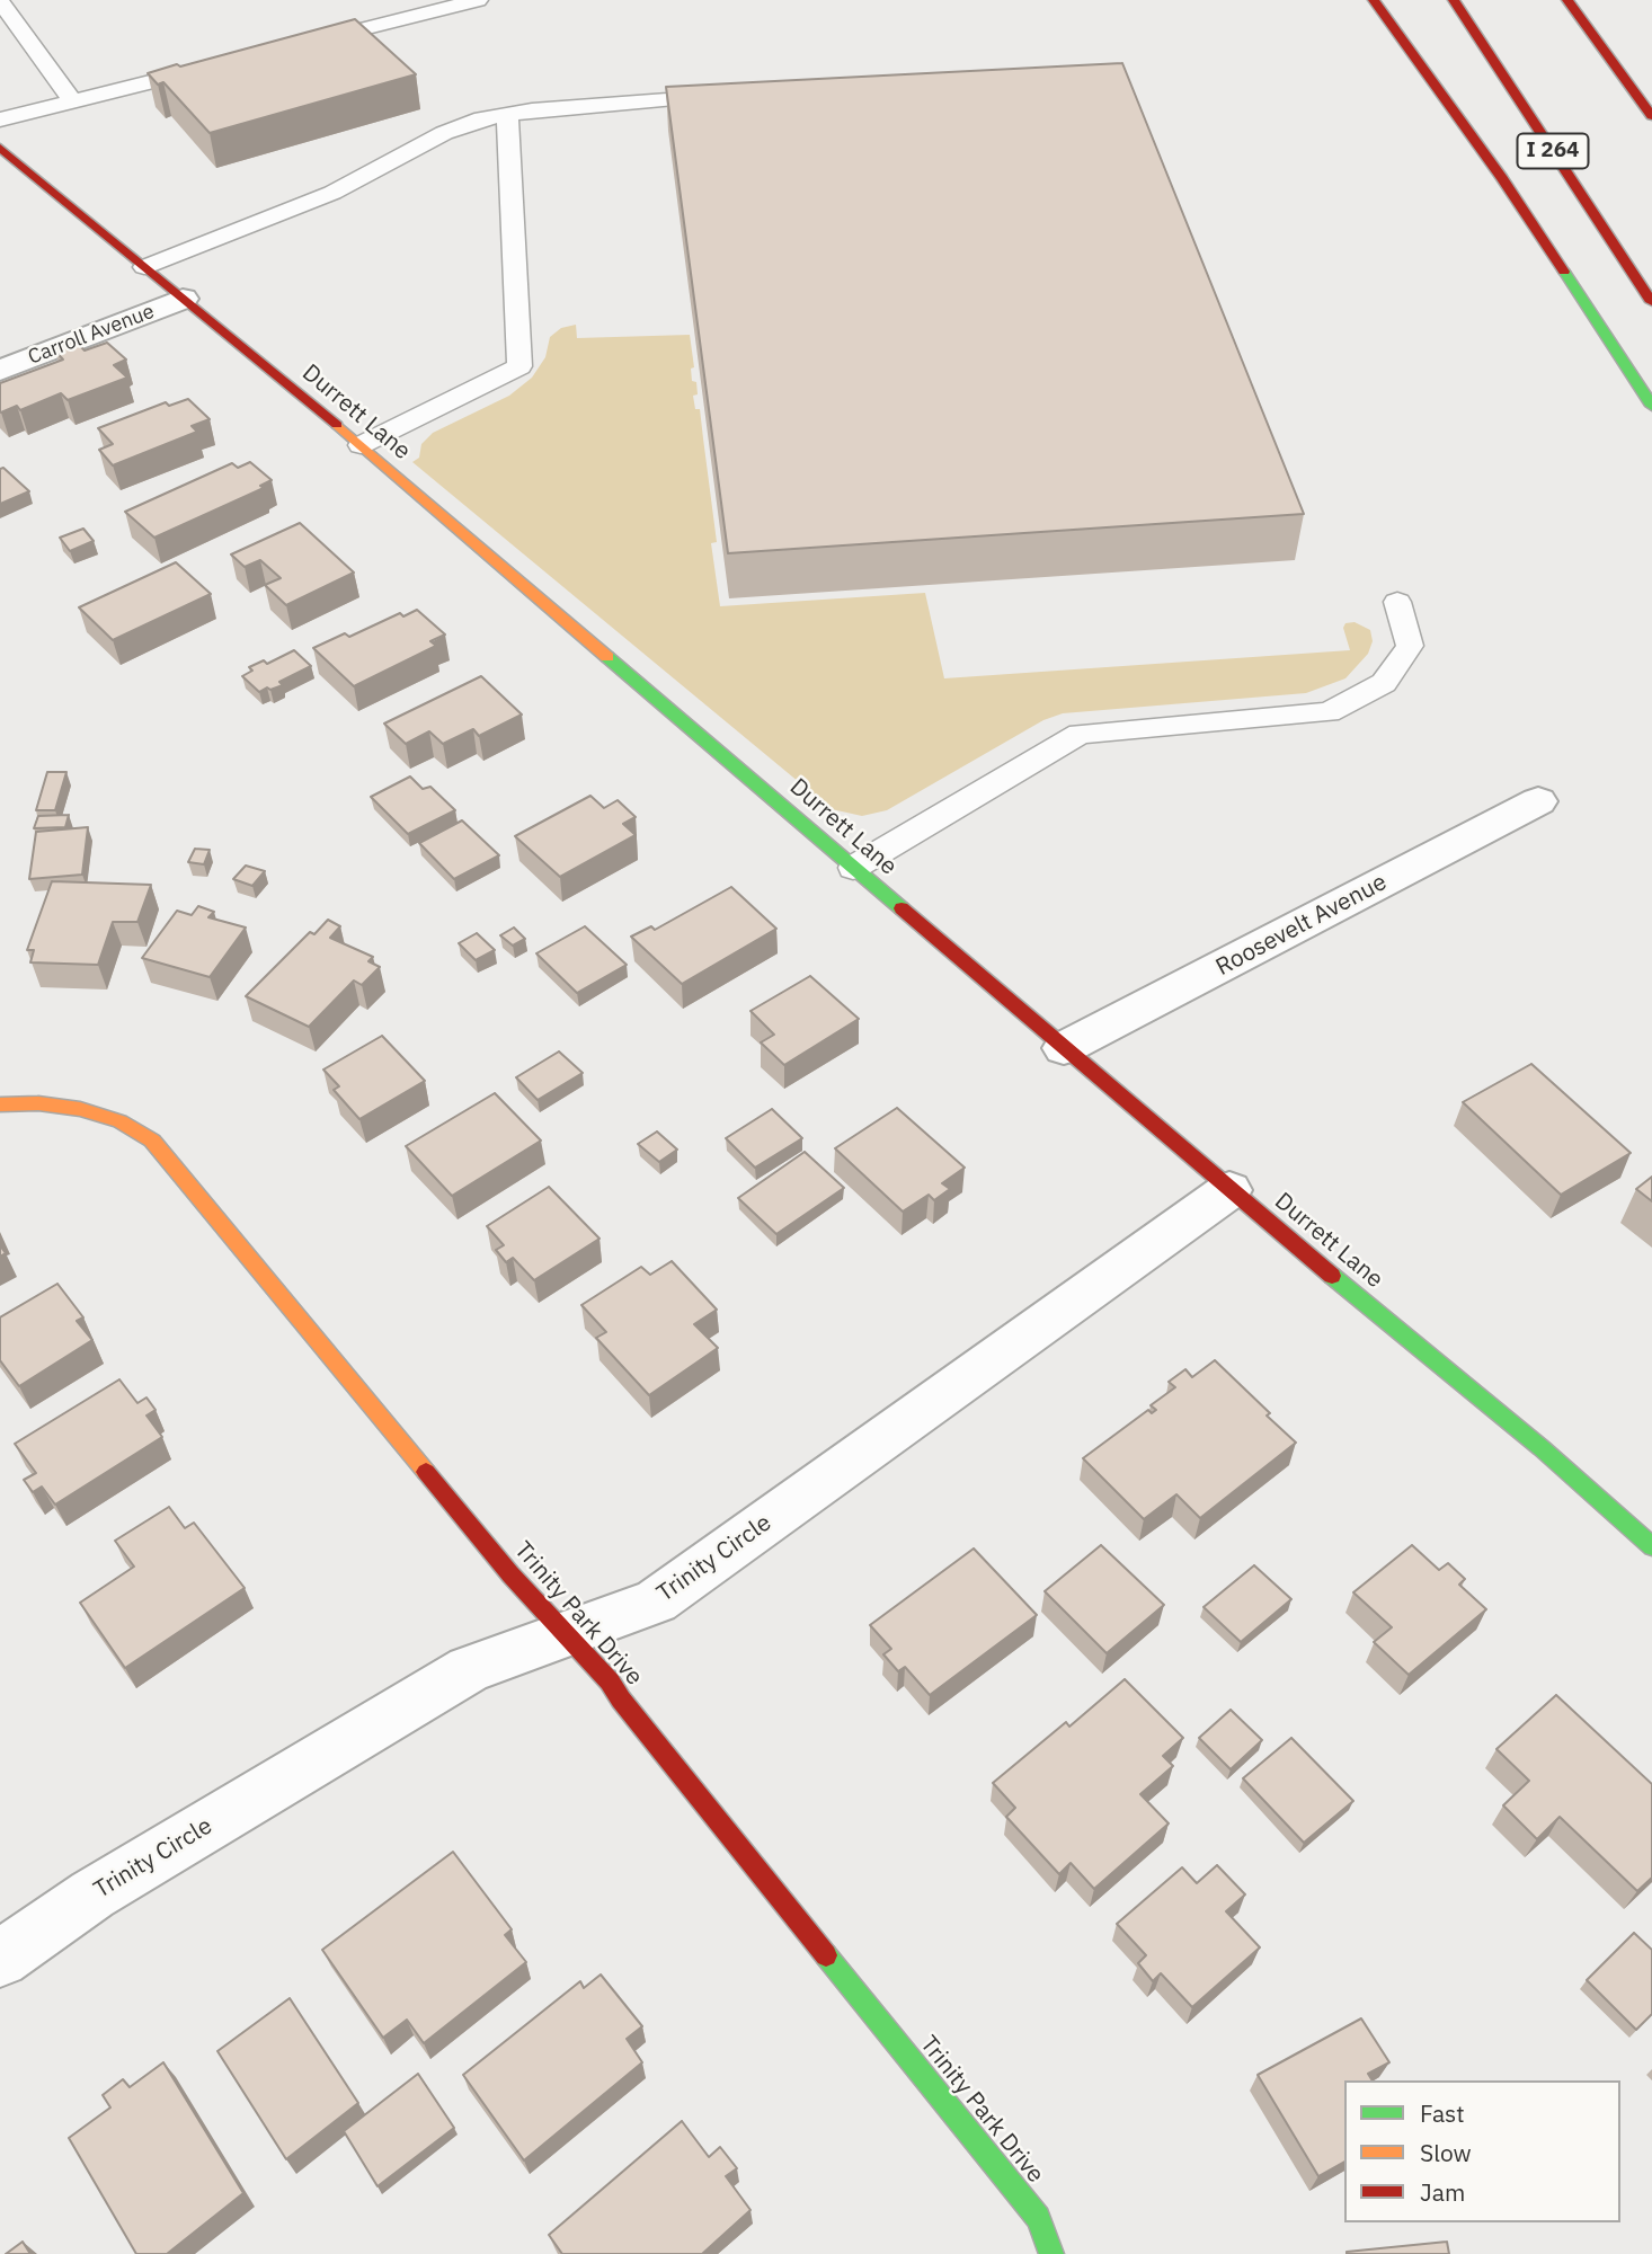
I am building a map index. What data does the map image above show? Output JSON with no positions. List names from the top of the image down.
{
  "streets": {
    "main road": ["I 264", "Durrett Lane", "Trinity Park Drive"],
    "street": ["Carroll Avenue", "Roosevelt Avenue", "Trinity Circle"]
  },
  "crossings": [
    ["Carroll Avenue", "Durrett Lane"],
    ["Durrett Lane", "Roosevelt Avenue"],
    ["Durrett Lane", "Trinity Circle"],
    ["Trinity Circle", "Trinity Park Drive"]
  ],
  "legend": ["Fast", "Slow", "Jam"]
}
